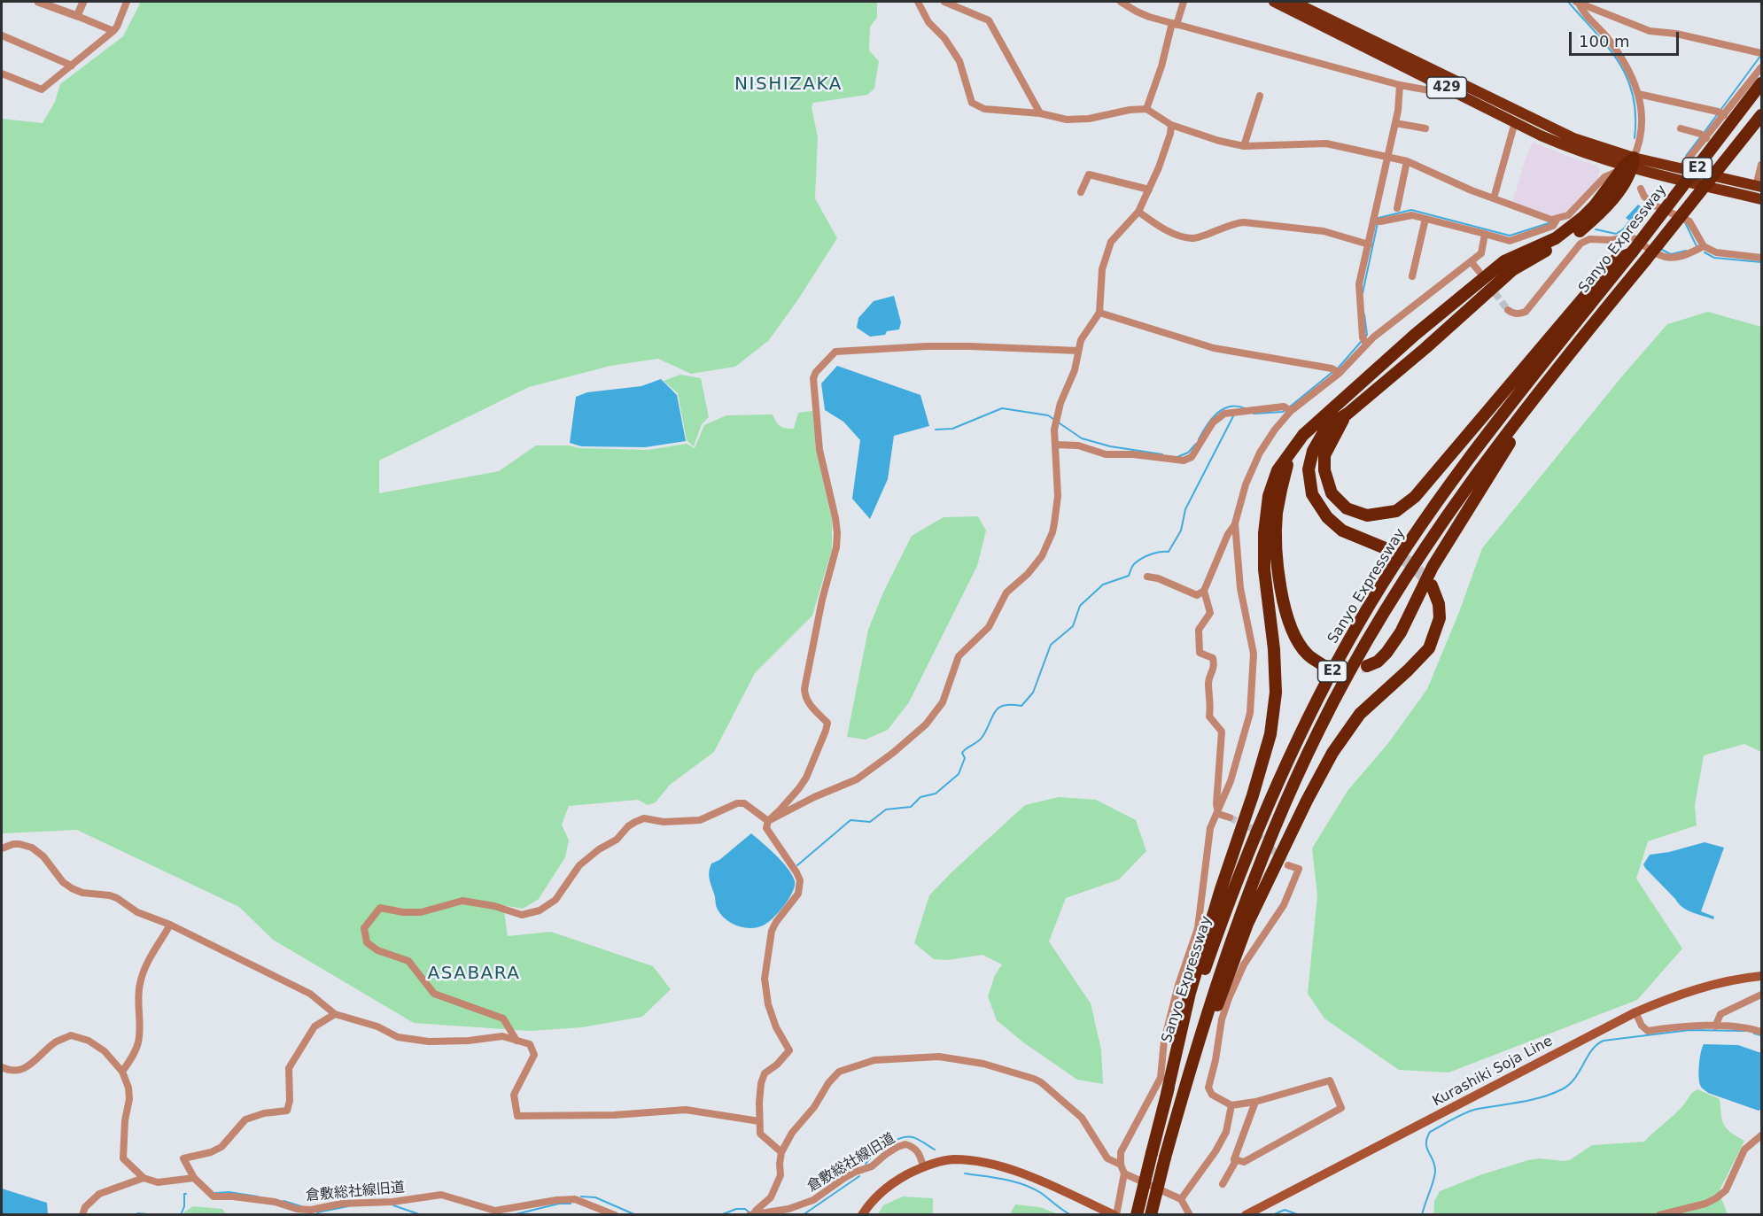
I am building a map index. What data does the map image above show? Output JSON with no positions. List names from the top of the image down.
{
  "streets": {
    "highway": ["429", "E2", "Sanyo Expressway"],
    "main road": ["Kurashiki Soja Line"],
    "street": ["倉敷総社線旧道"]
  },
  "districts": ["NISHIZAKA", "ASABARA"],
  "scale_bar": "100 m"
}
